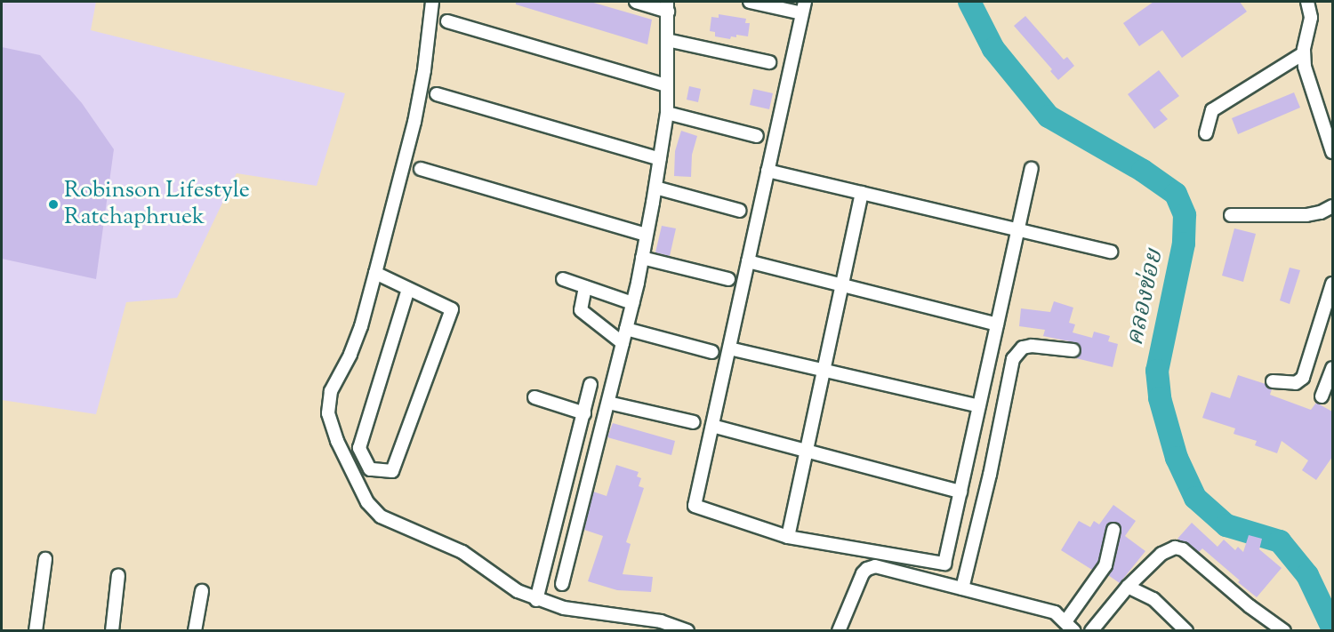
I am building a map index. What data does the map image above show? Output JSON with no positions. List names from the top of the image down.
{
  "water": ["คลองข่อย"],
  "places": ["Robinson Lifestyle Ratchaphruek"]
}
